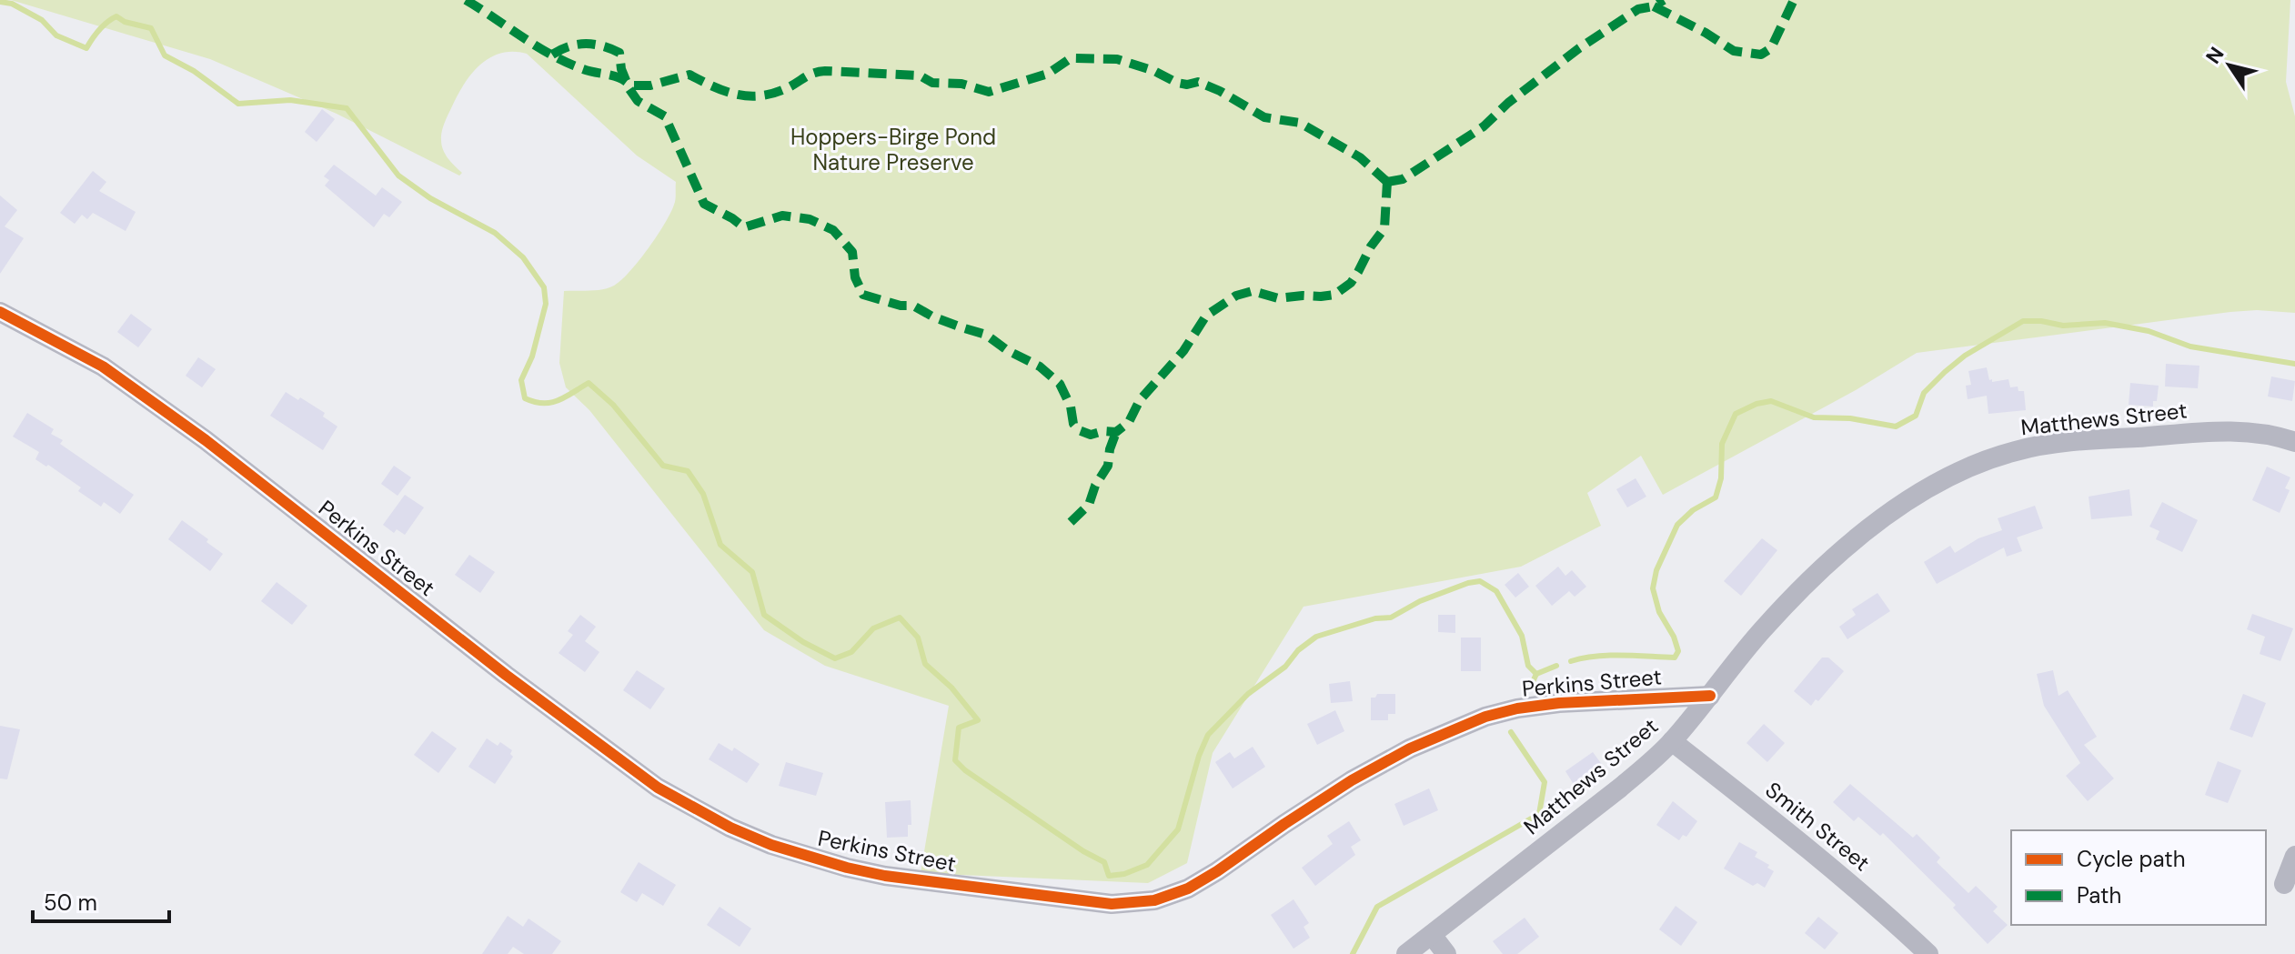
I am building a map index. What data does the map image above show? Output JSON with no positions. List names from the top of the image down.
{
  "streets": {
    "street": ["Matthews Street", "Perkins Street", "Smith Street"]
  },
  "crossings": [
    ["Matthews Street", "Perkins Street"],
    ["Matthews Street", "Smith Street"]
  ],
  "parks": ["Hoppers-Birge Pond Nature Preserve"],
  "legend": ["Cycle path", "Path"],
  "scale_bar": "50 m",
  "north": "top left"
}
